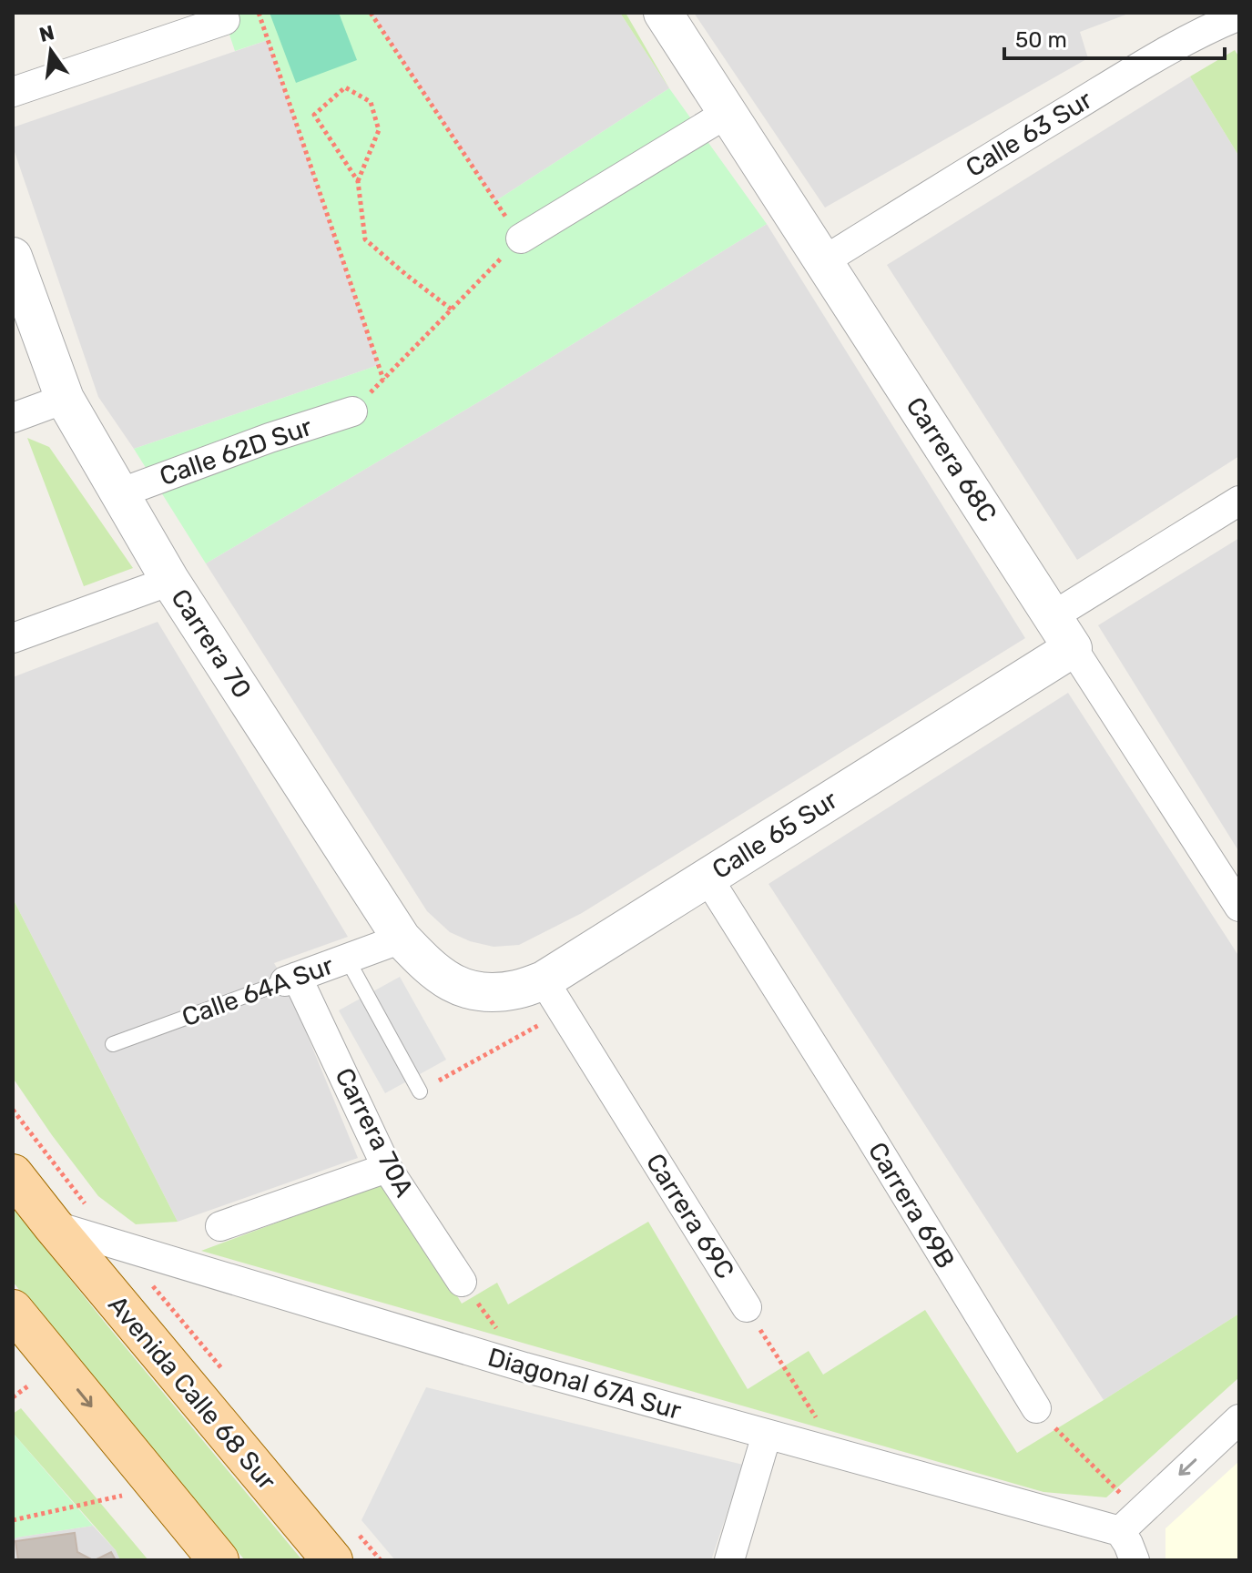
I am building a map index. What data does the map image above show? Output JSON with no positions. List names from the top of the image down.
{
  "streets": {
    "main road": ["Avenida Calle 68 Sur"],
    "street": [
      "Calle 63 Sur",
      "Calle 62D Sur",
      "Carrera 68C",
      "Carrera 70",
      "Calle 65 Sur",
      "Calle 64A Sur",
      "Carrera 70A",
      "Carrera 69B",
      "Carrera 69C",
      "Diagonal 67A Sur"
    ]
  },
  "crossings": [
    ["Calle 63 Sur", "Carrera 68C"],
    ["Calle 62D Sur", "Carrera 70"],
    ["Carrera 68C", "Calle 65 Sur"],
    ["Carrera 70", "Calle 65 Sur"],
    ["Carrera 70", "Calle 64A Sur"],
    ["Calle 65 Sur", "Carrera 69B"],
    ["Calle 65 Sur", "Carrera 69C"],
    ["Calle 64A Sur", "Carrera 70A"],
    ["Carrera 69C", "Diagonal 67A Sur"],
    ["Diagonal 67A Sur", "Avenida Calle 68 Sur"]
  ],
  "scale_bar": "50 m",
  "north": "top"
}
